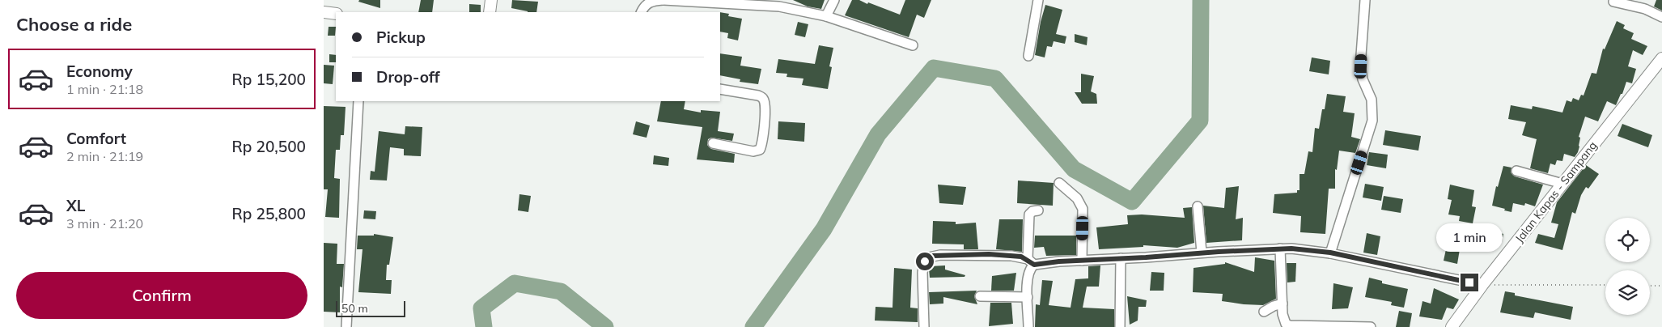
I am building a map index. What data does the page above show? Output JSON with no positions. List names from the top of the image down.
{
  "streets": {
    "street": ["Jalan Kapas - Sampang"]
  },
  "scale_bar": "50 m",
  "page": {
    "heading": "Choose a ride",
    "banner": ["Pickup", "Drop-off"],
    "list": [
      {
        "name": "Economy",
        "note": "1 min · 21:18",
        "value": "Rp 15,200"
      },
      {
        "name": "Comfort",
        "note": "2 min · 21:19",
        "value": "Rp 20,500"
      },
      {
        "name": "XL",
        "note": "3 min · 21:20",
        "value": "Rp 25,800"
      }
    ],
    "bubble": "1 min",
    "buttons": "Confirm",
    "scale": "50 m"
  }
}
